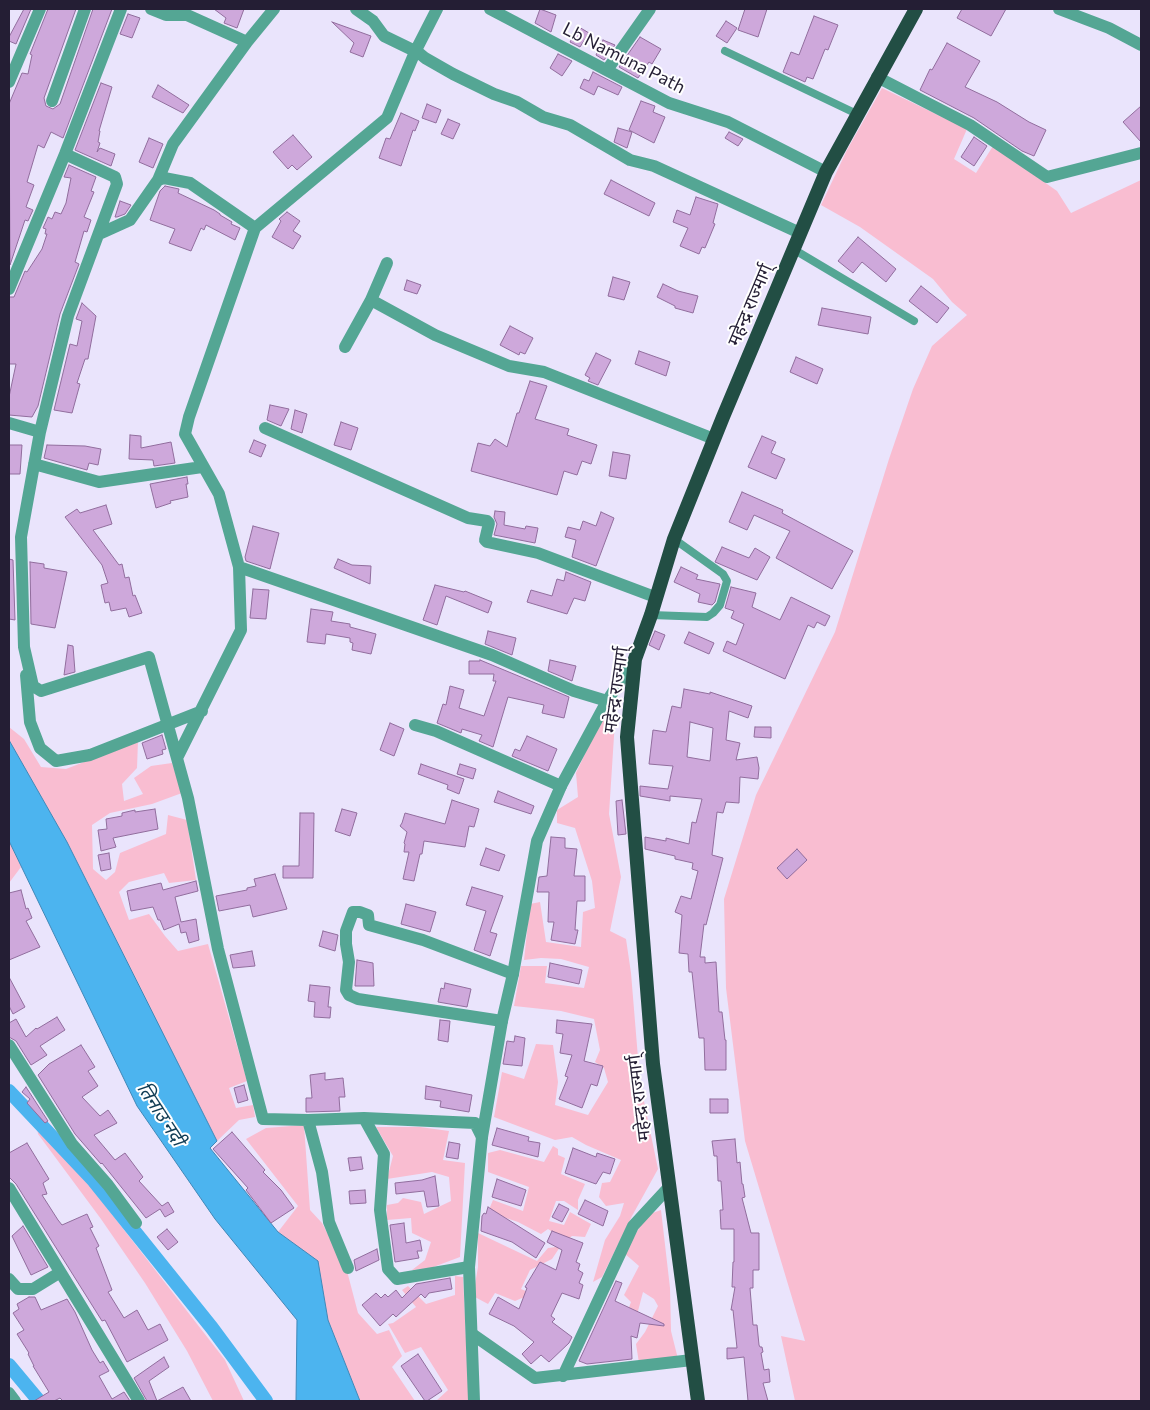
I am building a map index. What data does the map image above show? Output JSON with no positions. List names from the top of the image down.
{
  "streets": {
    "highway": ["महेन्द्र राज्मार्ग्"],
    "street": ["Lb Namuna Path"]
  },
  "crossings": [
    ["Lb Namuna Path", "महेन्द्र राज्मार्ग्"]
  ],
  "water": ["तिनाउ नदी"]
}
